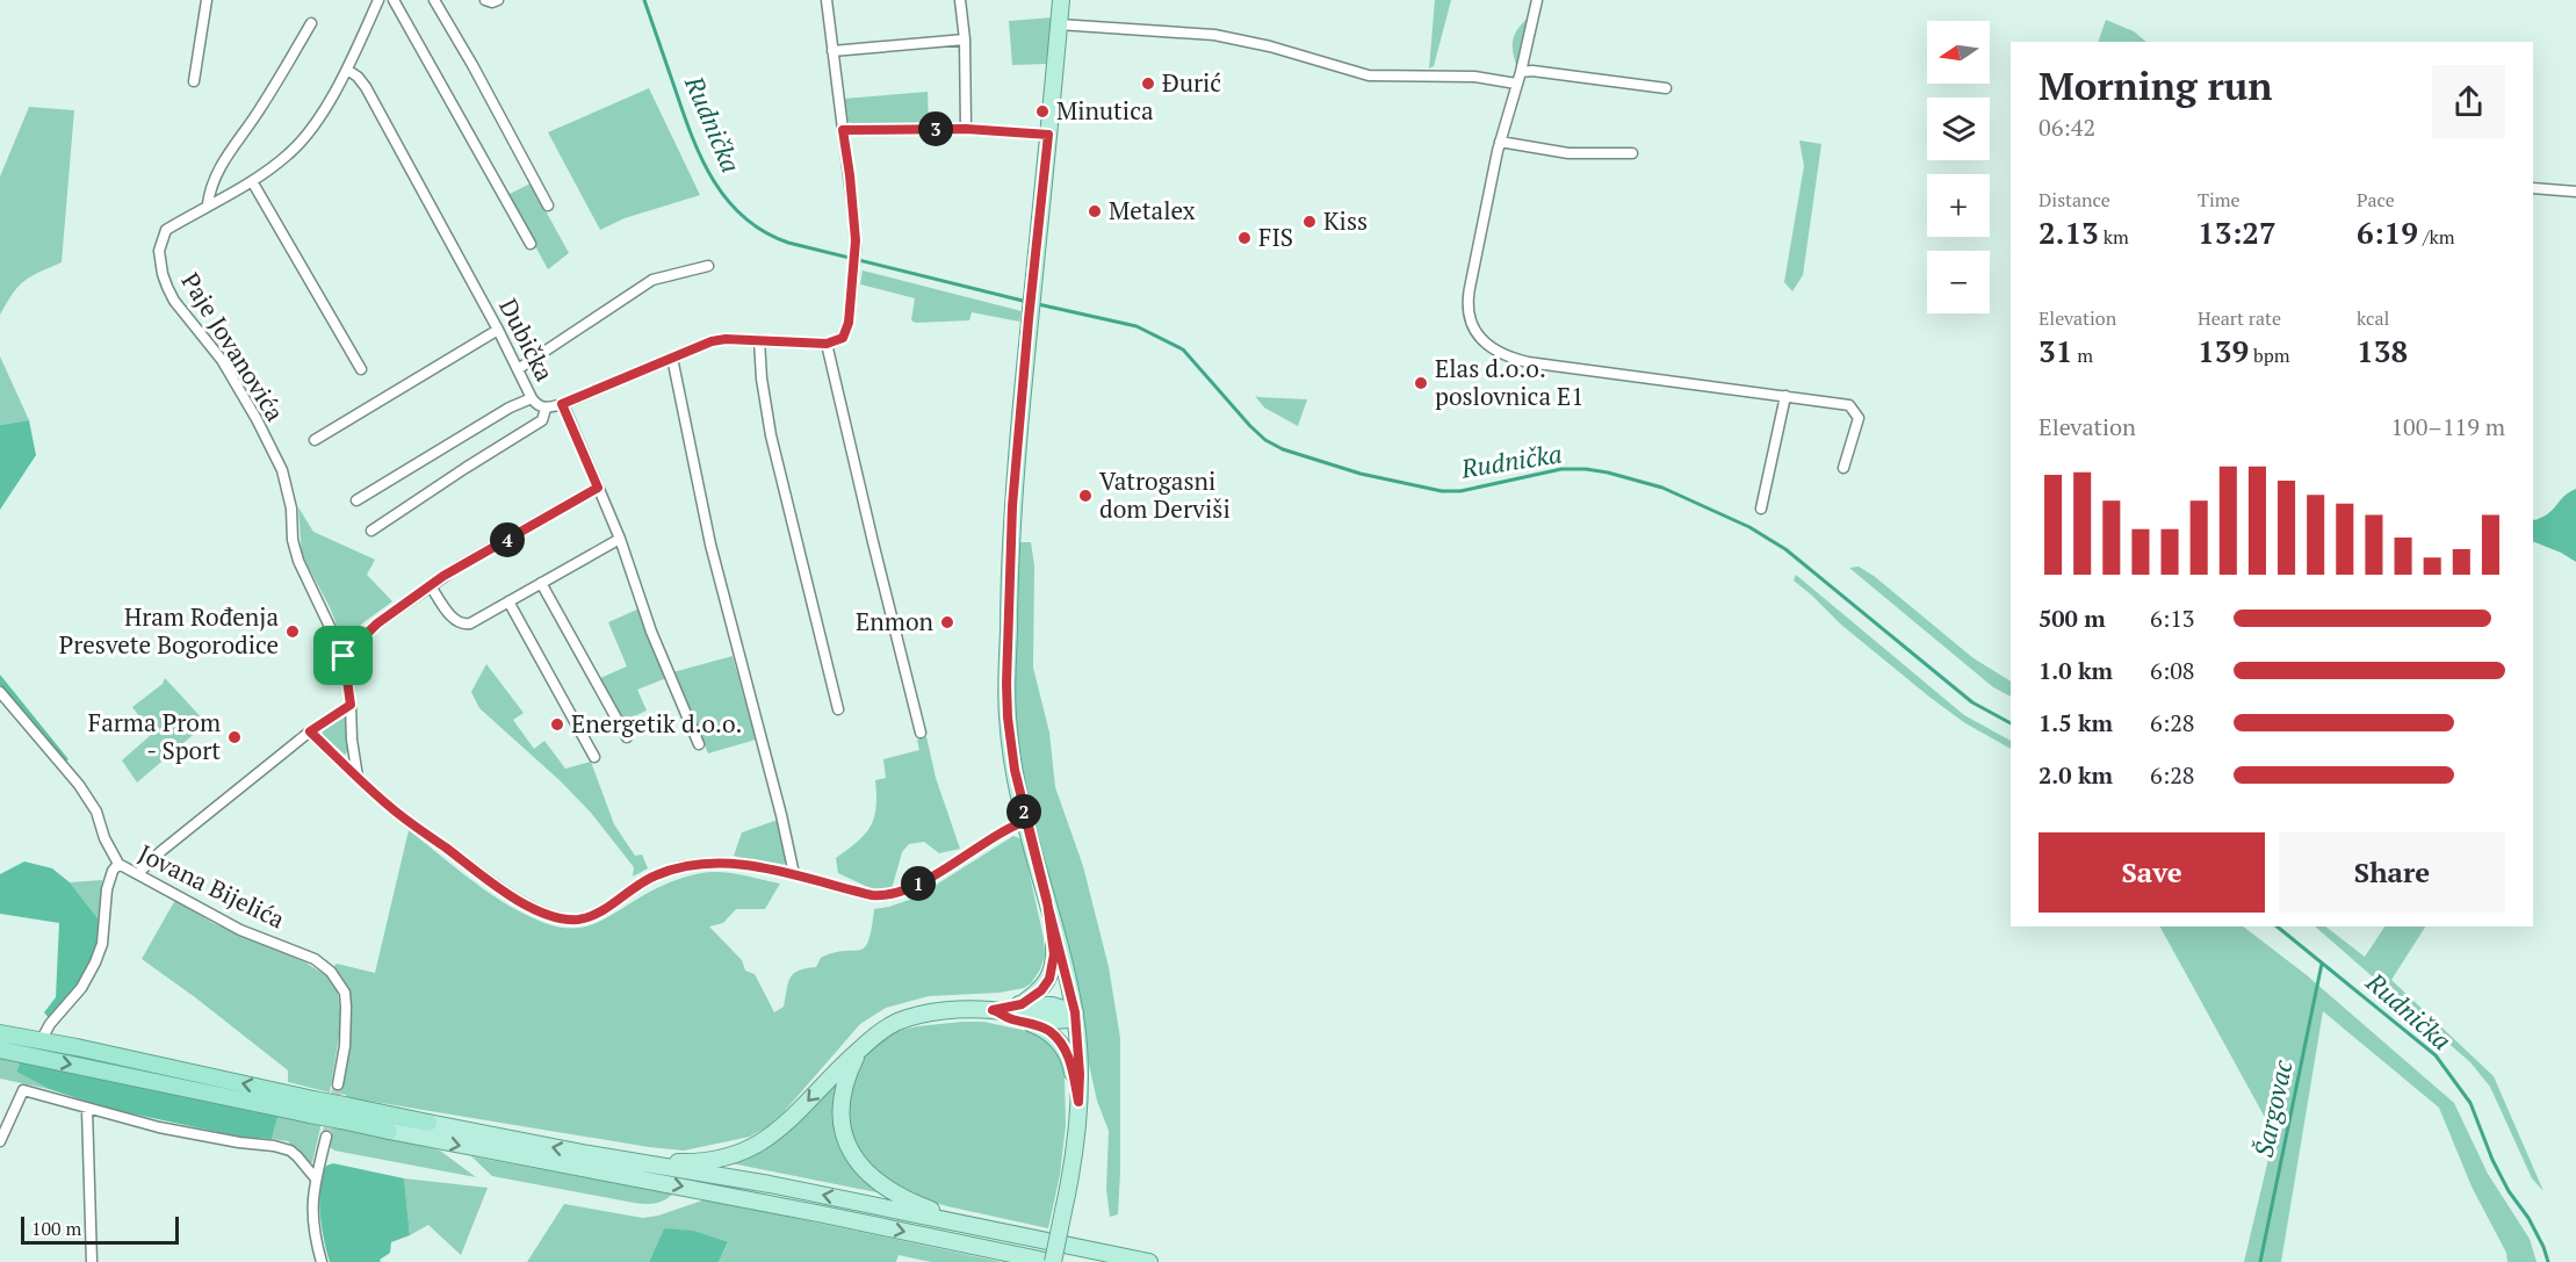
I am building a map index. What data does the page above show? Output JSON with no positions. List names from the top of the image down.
{
  "streets": {
    "street": ["Dubička", "Paje Jovanovića", "Jovana Bijelića"]
  },
  "crossings": [
    ["Dubička", "Paje Jovanovića"]
  ],
  "water": ["Rudnička", "Šargovac"],
  "places": [
    "Đurić",
    "Minutica",
    "Metalex",
    "Kiss",
    "FIS",
    "Elas d.o.o. poslovnica E1",
    "Vatrogasni dom Derviši",
    "Enmon",
    "Hram Rođenja Presvete Bogorodice",
    "Energetik d.o.o.",
    "Farma Prom - Sport"
  ],
  "scale_bar": "100 m",
  "north": "left",
  "page": {
    "map_buttons": ["+", "−"],
    "heading": ["Morning run", "06:42"],
    "pins": [
      "3",
      "4",
      "2",
      "1"
    ],
    "stats": [
      ["Distance", "2.13 km"],
      ["Time", "13:27"],
      ["Pace", "6:19 /km"],
      ["Elevation", "31 m"],
      ["Heart rate", "139 bpm"],
      ["kcal", "138"]
    ],
    "chart": ["Elevation", "100–119 m"],
    "list": [
      {
        "name": "500 m",
        "note": "6:13"
      },
      {
        "name": "1.0 km",
        "note": "6:08"
      },
      {
        "name": "1.5 km",
        "note": "6:28"
      },
      {
        "name": "2.0 km",
        "note": "6:28"
      }
    ],
    "buttons": ["Save", "Share"],
    "scale": "100 m"
  }
}
